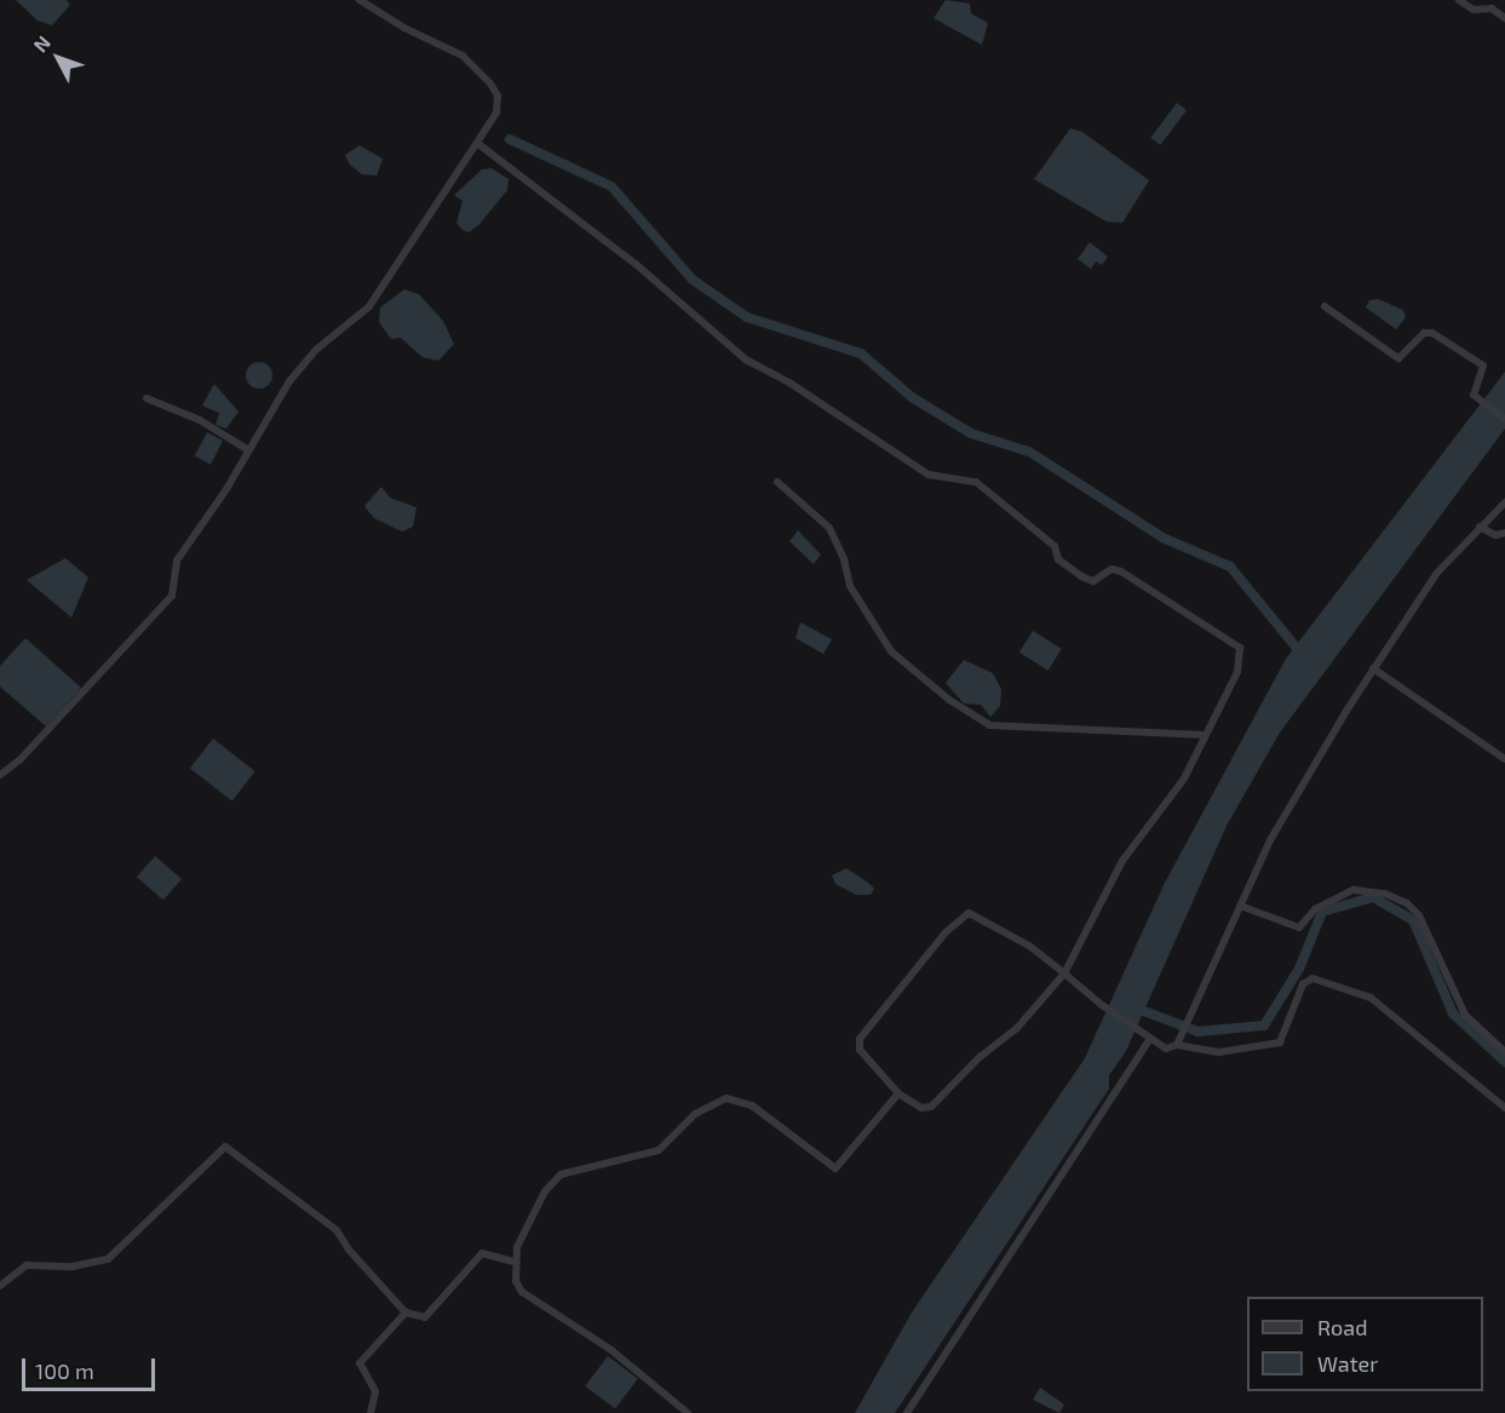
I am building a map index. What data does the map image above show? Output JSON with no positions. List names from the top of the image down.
{
  "legend": ["Road", "Water"],
  "scale_bar": "100 m",
  "north": "top left"
}
